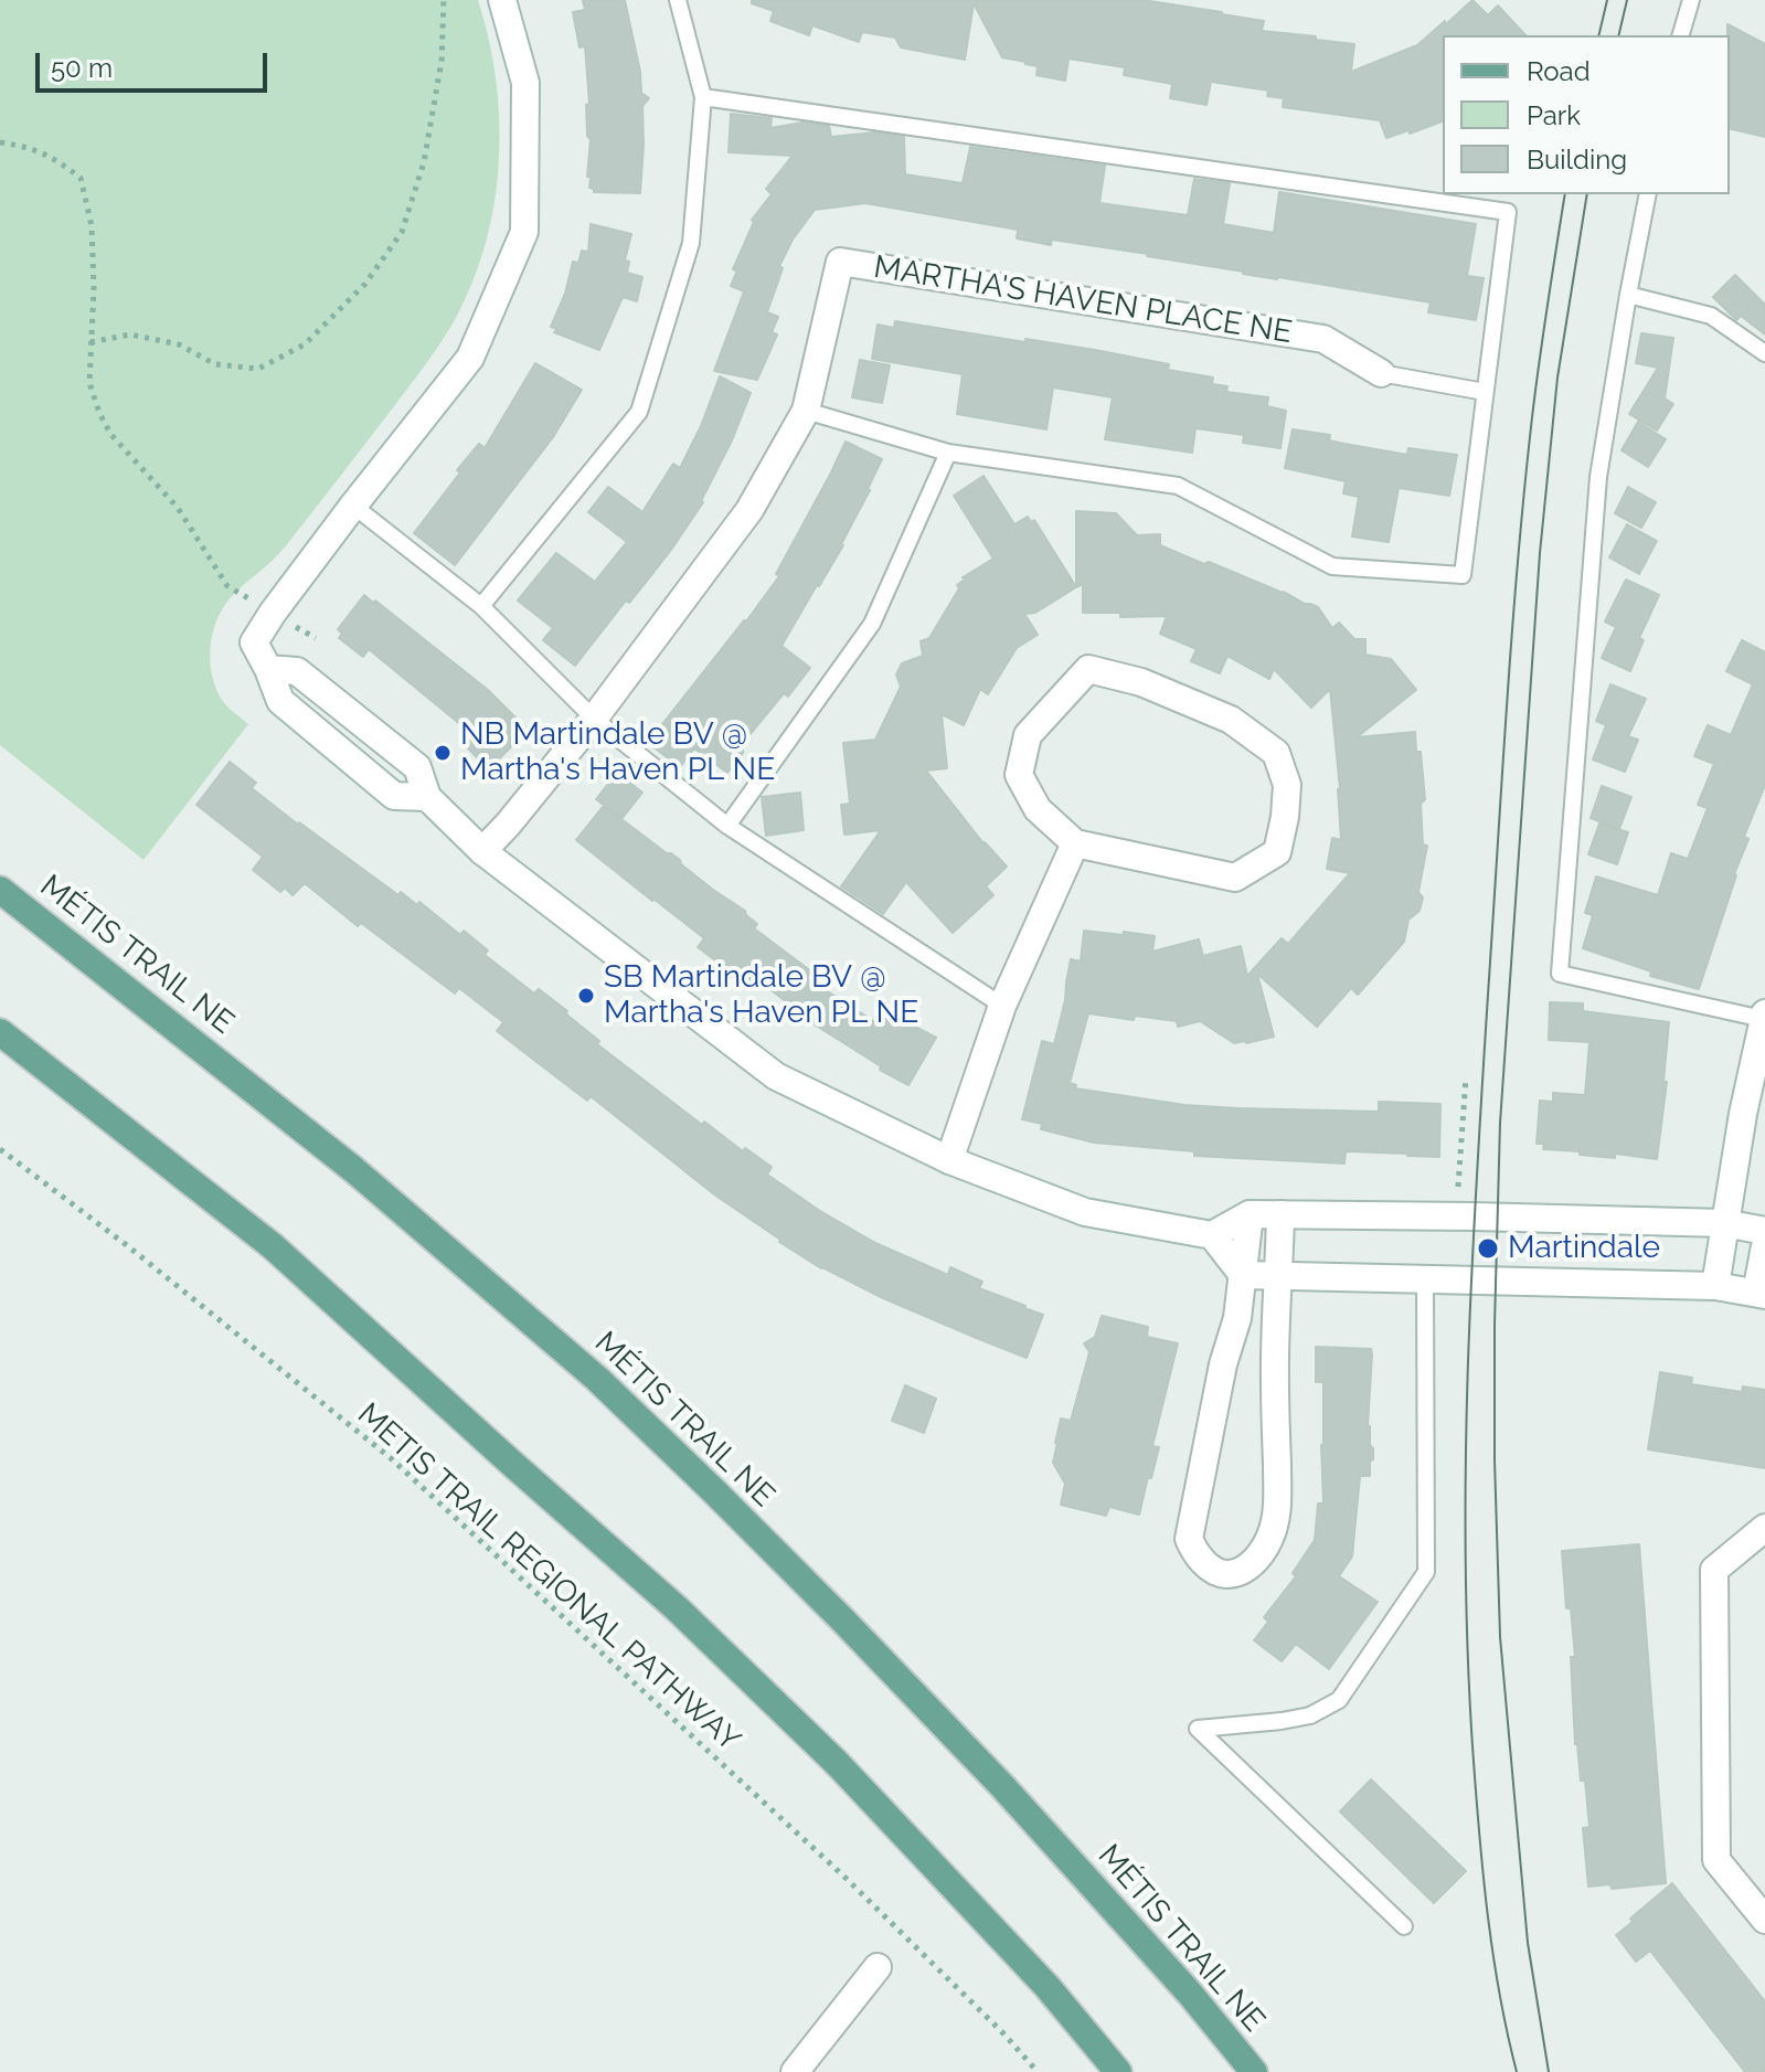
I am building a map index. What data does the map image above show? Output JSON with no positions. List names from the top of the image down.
{
  "streets": {
    "main road": ["MÉTIS TRAIL NE"],
    "street": ["MARTHA'S HAVEN PLACE NE"],
    "path": ["METIS TRAIL REGIONAL PATHWAY"]
  },
  "places": ["NB Martindale BV @ Martha's Haven PL NE", "SB Martindale BV @ Martha's Haven PL NE", "Martindale"],
  "legend": ["Road", "Park", "Building"],
  "scale_bar": "50 m"
}
